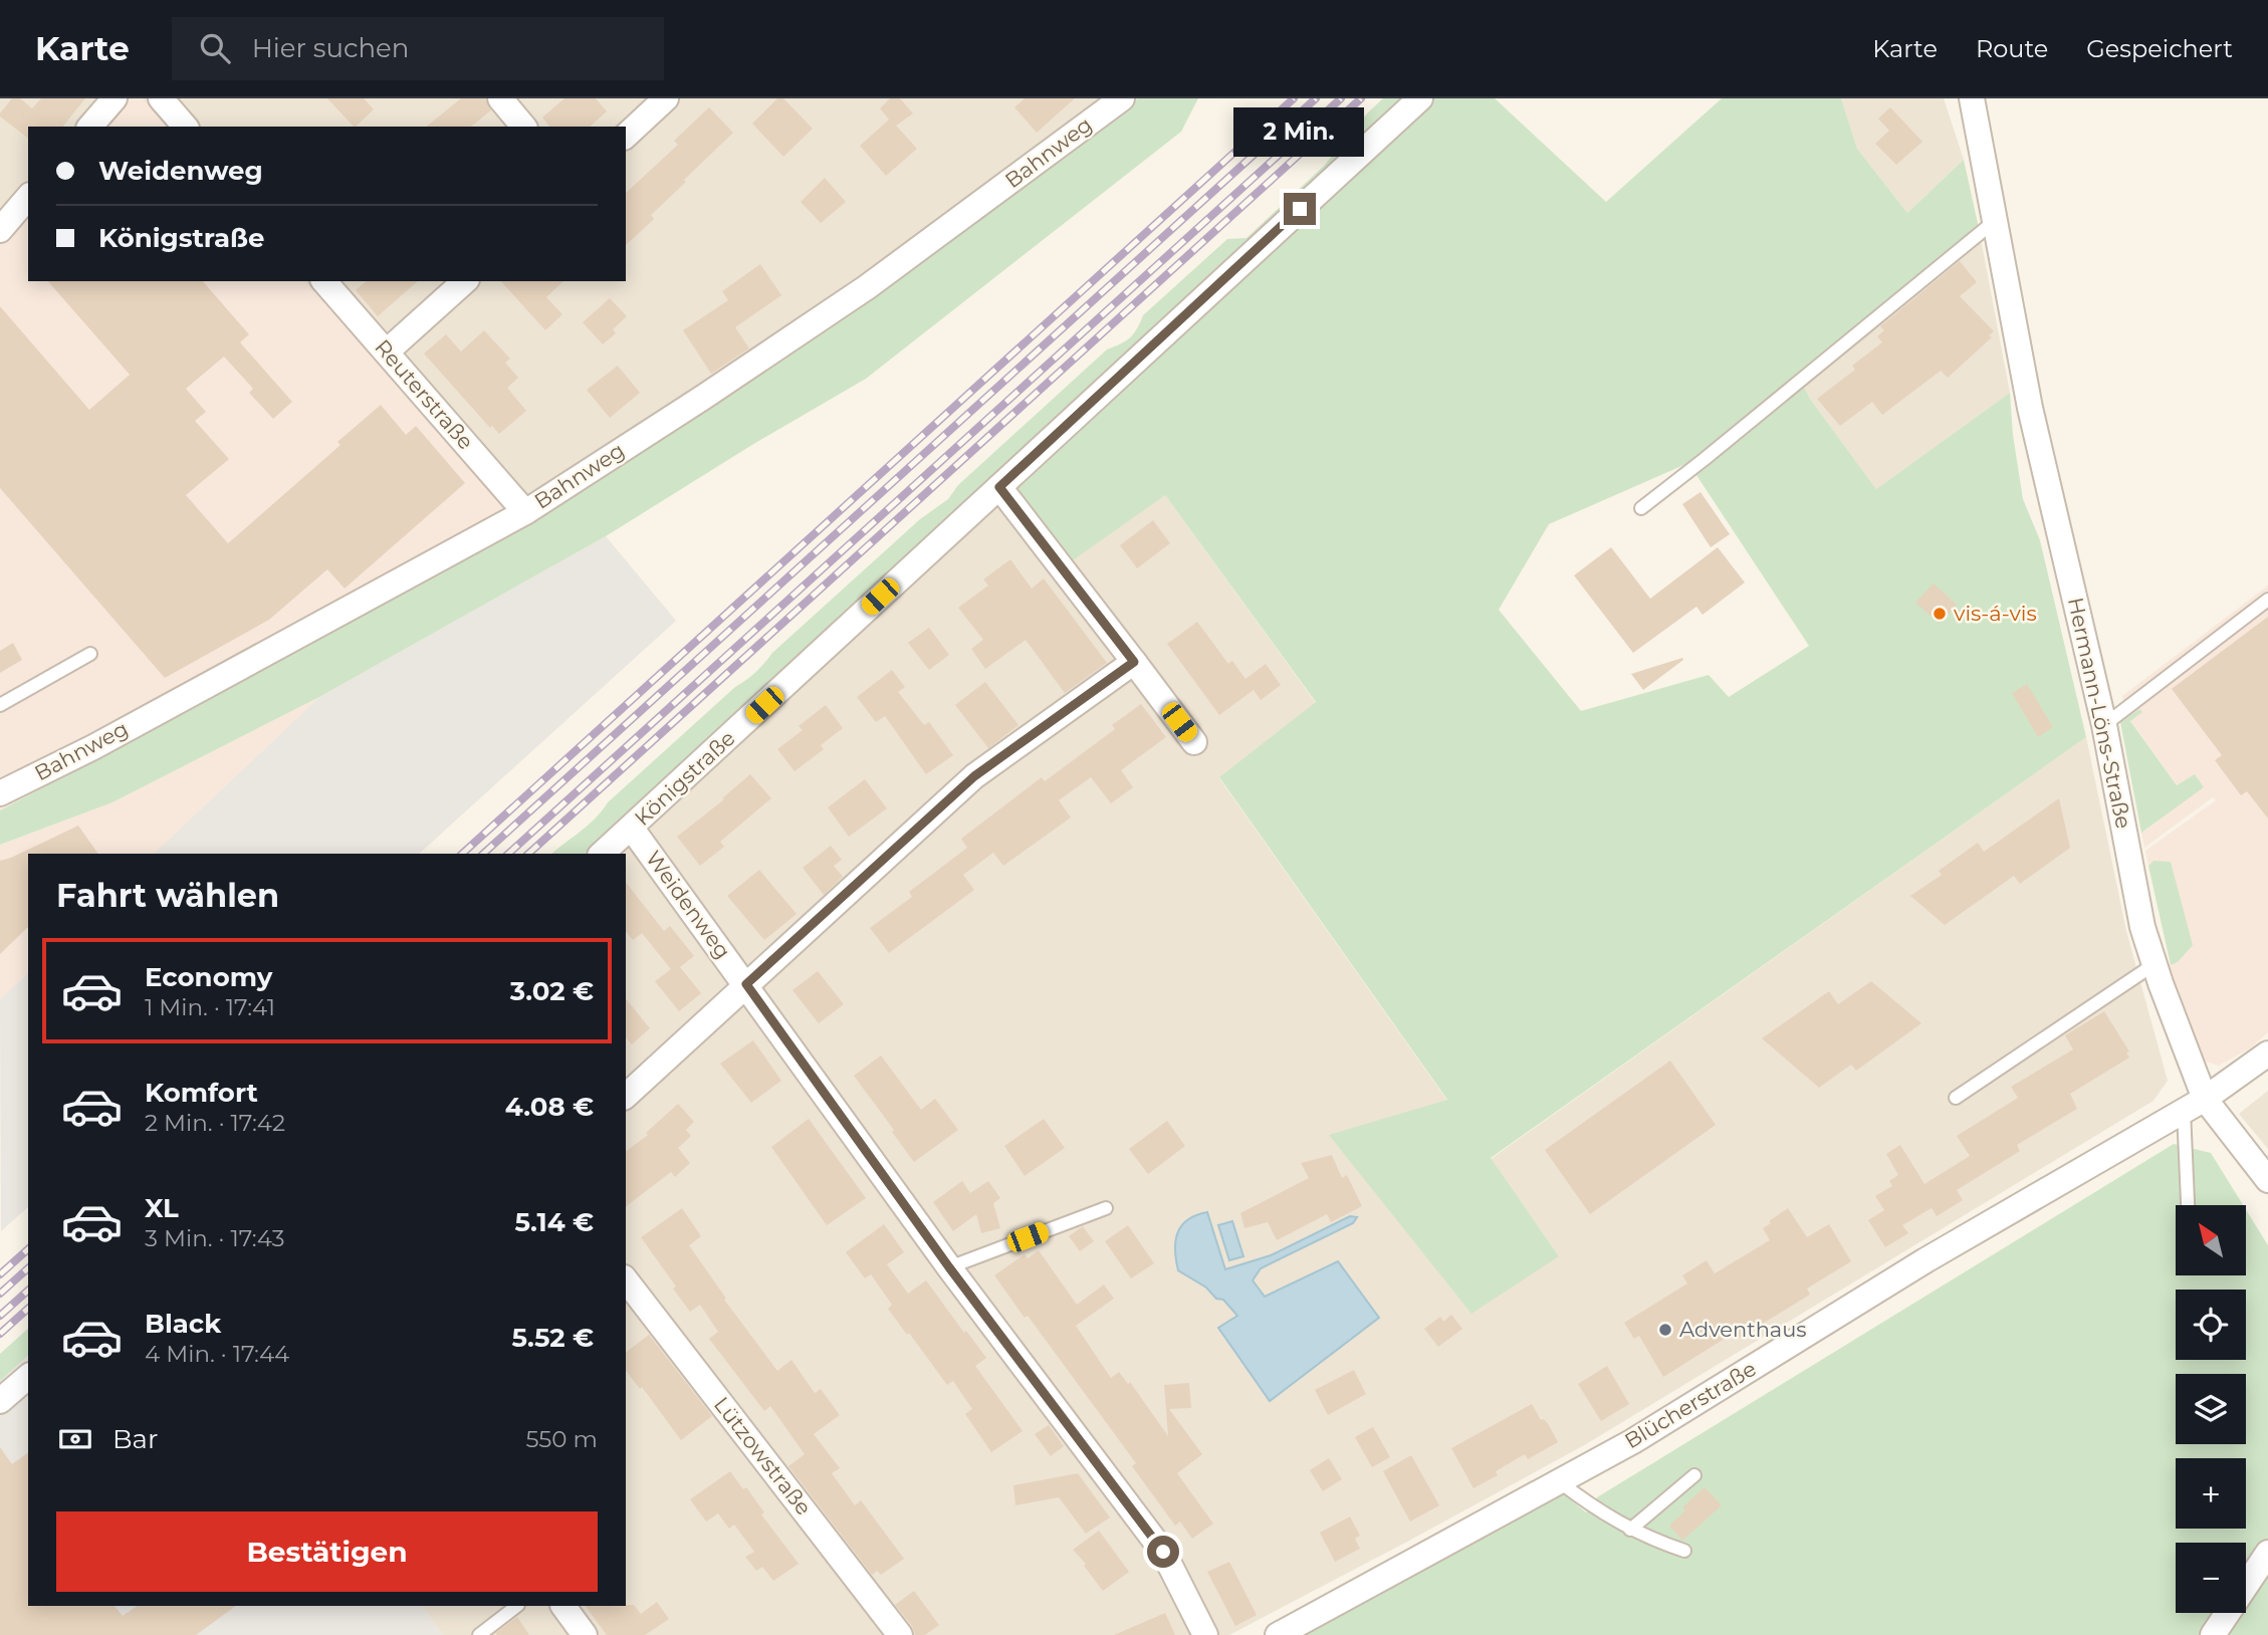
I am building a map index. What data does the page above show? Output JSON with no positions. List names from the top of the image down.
{
  "streets": {
    "street": [
      "Bahnweg",
      "Reuterstraße",
      "Hermann-Löns-Straße",
      "Königstraße",
      "Weidenweg",
      "Blücherstraße",
      "Lützowstraße"
    ]
  },
  "crossings": [
    ["Bahnweg", "Reuterstraße"],
    ["Hermann-Löns-Straße", "Blücherstraße"],
    ["Königstraße", "Weidenweg"]
  ],
  "places": ["vis-á-vis", "Adventhaus"],
  "north": "top left",
  "page": {
    "header": "Karte",
    "search": "Hier suchen",
    "nav": ["Karte", "Route", "Gespeichert"],
    "bubble": "2 Min.",
    "banner": ["Weidenweg", "Königstraße"],
    "heading": "Fahrt wählen",
    "list": [
      {
        "name": "Economy",
        "note": "1 Min. · 17:41",
        "value": "3.02 €"
      },
      {
        "name": "Komfort",
        "note": "2 Min. · 17:42",
        "value": "4.08 €"
      },
      {
        "name": "XL",
        "note": "3 Min. · 17:43",
        "value": "5.14 €"
      },
      {
        "name": "Black",
        "note": "4 Min. · 17:44",
        "value": "5.52 €"
      }
    ],
    "map_buttons": ["+", "−"],
    "pay": ["Bar", "550 m"],
    "buttons": "Bestätigen"
  }
}
